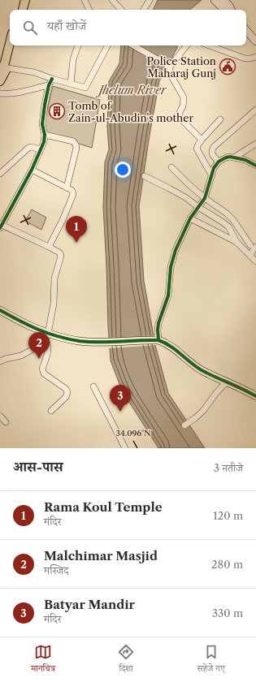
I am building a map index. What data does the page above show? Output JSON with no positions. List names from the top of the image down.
{
  "water": ["Jhelum River"],
  "places": {
    "public building": ["Police Station Maharaj Gunj"],
    "building": ["Tomb of Zain-ul-Abudin's mother"]
  },
  "page": {
    "search": "यहाँ खोजें",
    "pins": ["1", "2", "3"],
    "heading": ["आस-पास", "3 नतीजे"],
    "list": [
      {
        "mark": "1",
        "name": "Rama Koul Temple",
        "note": "मंदिर",
        "value": "120 m"
      },
      {
        "mark": "2",
        "name": "Malchimar Masjid",
        "note": "मस्जिद",
        "value": "280 m"
      },
      {
        "mark": "3",
        "name": "Batyar Mandir",
        "note": "मंदिर",
        "value": "330 m"
      }
    ],
    "nav": ["मानचित्र", "दिशा", "सहेजे गए"]
  },
  "coordinates": ["34.096°N"]
}
